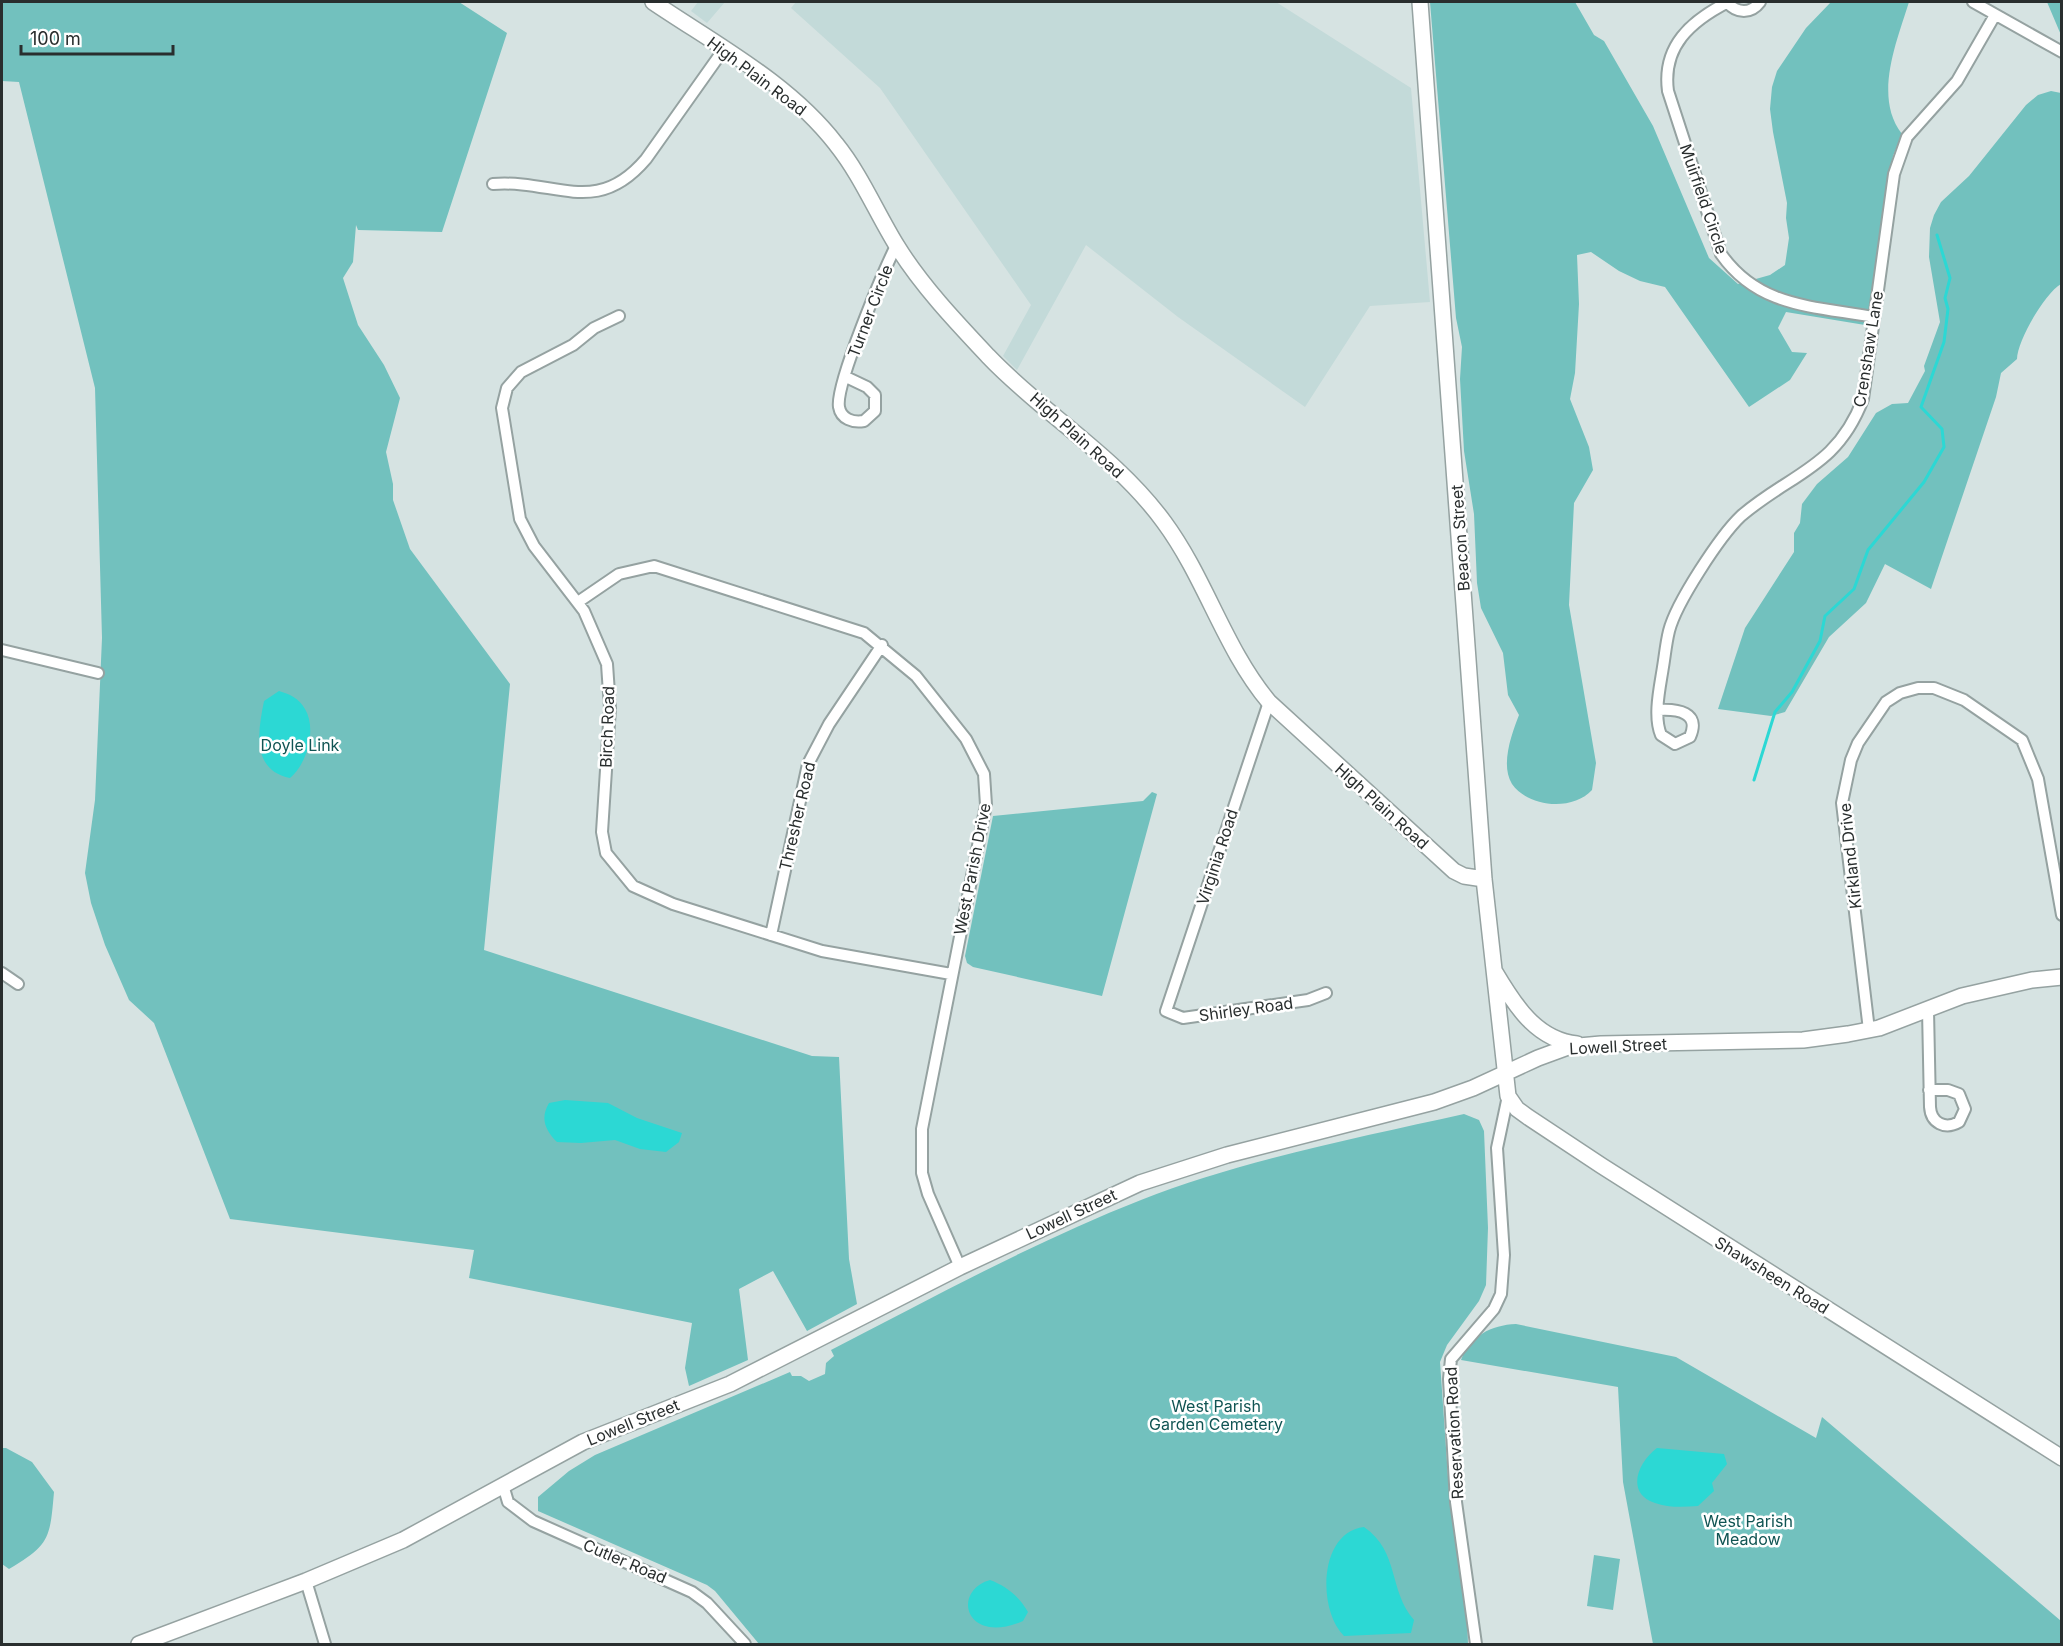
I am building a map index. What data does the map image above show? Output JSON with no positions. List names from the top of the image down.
{
  "streets": {
    "main road": [
      "High Plain Road",
      "Beacon Street",
      "Lowell Street",
      "Shawsheen Road"
    ],
    "street": [
      "Muirfield Circle",
      "Turner Circle",
      "Crenshaw Lane",
      "Birch Road",
      "Thresher Road",
      "Kirkland Drive",
      "Virginia Road",
      "West Parish Drive",
      "Shirley Road",
      "Reservation Road",
      "Cutler Road"
    ]
  },
  "crossings": [
    ["High Plain Road", "Turner Circle"],
    ["High Plain Road", "Beacon Street"],
    ["High Plain Road", "Virginia Road"],
    ["Muirfield Circle", "Crenshaw Lane"],
    ["Beacon Street", "Lowell Street"],
    ["Birch Road", "Thresher Road"],
    ["Birch Road", "West Parish Drive"],
    ["Thresher Road", "West Parish Drive"],
    ["Kirkland Drive", "Lowell Street"],
    ["Virginia Road", "Shirley Road"],
    ["West Parish Drive", "Lowell Street"],
    ["Lowell Street", "Cutler Road"],
    ["Shawsheen Road", "Reservation Road"]
  ],
  "parks": ["Doyle Link", "West Parish Garden Cemetery", "West Parish Meadow"],
  "scale_bar": "100 m"
}
